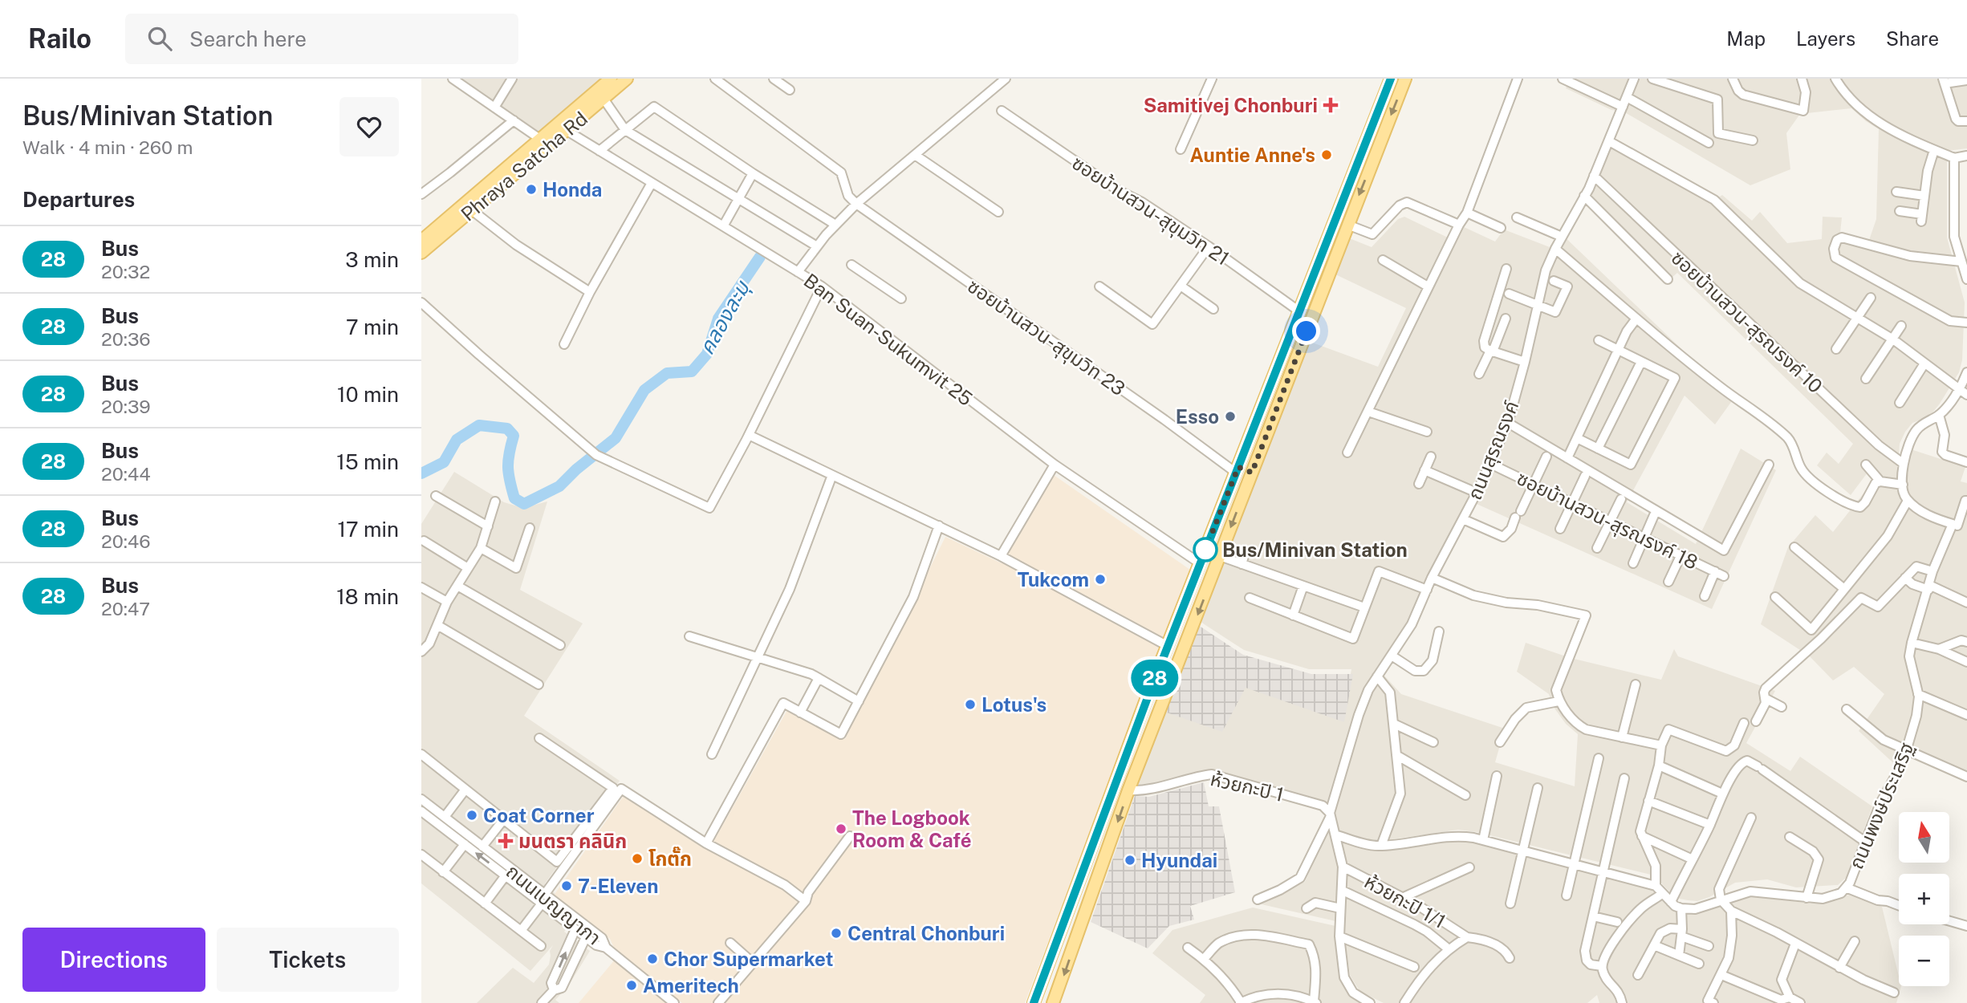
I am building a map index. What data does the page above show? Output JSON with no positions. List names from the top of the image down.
{
  "streets": {
    "main road": ["Phraya Satcha Rd"],
    "street": [
      "ซอยบ้านสวน-สุขุมวิท 21",
      "ซอยบ้านสวน-สุรณรงค์ 10",
      "ซอยบ้านสวน-สุขุมวิท 23",
      "Ban Suan-Sukumvit 25",
      "ถนนสุรณรงค์",
      "ซอยบ้านสวน-สุรณรงค์ 18",
      "ห้วยกะปิ 1",
      "ถนนพงษ์ประเสริฐ",
      "ห้วยกะปิ 1/1",
      "ถนนเบญญาภา"
    ]
  },
  "crossings": [
    ["Phraya Satcha Rd", "Ban Suan-Sukumvit 25"],
    ["ซอยบ้านสวน-สุรณรงค์ 10", "ถนนสุรณรงค์"],
    ["ถนนสุรณรงค์", "ซอยบ้านสวน-สุรณรงค์ 18"],
    ["ถนนสุรณรงค์", "ห้วยกะปิ 1"]
  ],
  "water": ["คลองละมุ"],
  "places": {
    "health": ["Samitivej Chonburi", "มนตรา คลินิก"],
    "other": [
      "Auntie Anne's",
      "Honda",
      "Esso",
      "Bus/Minivan Station",
      "Tukcom",
      "Lotus's",
      "Coat Corner",
      "The Logbook Room & Café",
      "โกตั๊ก",
      "Hyundai",
      "7-Eleven",
      "Central Chonburi",
      "Chor Supermarket",
      "Ameritech"
    ]
  },
  "lines": ["bus line 28"],
  "north": "top",
  "page": {
    "header": "Railo",
    "search": "Search here",
    "nav": ["Map", "Layers", "Share"],
    "heading": [
      ["Bus/Minivan Station", "Walk · 4 min · 260 m"],
      "Departures"
    ],
    "on_map": "28",
    "list": [
      {
        "mark": "28",
        "name": "Bus",
        "note": "20:32",
        "value": "3 min"
      },
      {
        "mark": "28",
        "name": "Bus",
        "note": "20:36",
        "value": "7 min"
      },
      {
        "mark": "28",
        "name": "Bus",
        "note": "20:39",
        "value": "10 min"
      },
      {
        "mark": "28",
        "name": "Bus",
        "note": "20:44",
        "value": "15 min"
      },
      {
        "mark": "28",
        "name": "Bus",
        "note": "20:46",
        "value": "17 min"
      },
      {
        "mark": "28",
        "name": "Bus",
        "note": "20:47",
        "value": "18 min"
      }
    ],
    "map_buttons": ["+", "−"],
    "buttons": ["Directions", "Tickets"]
  }
}
